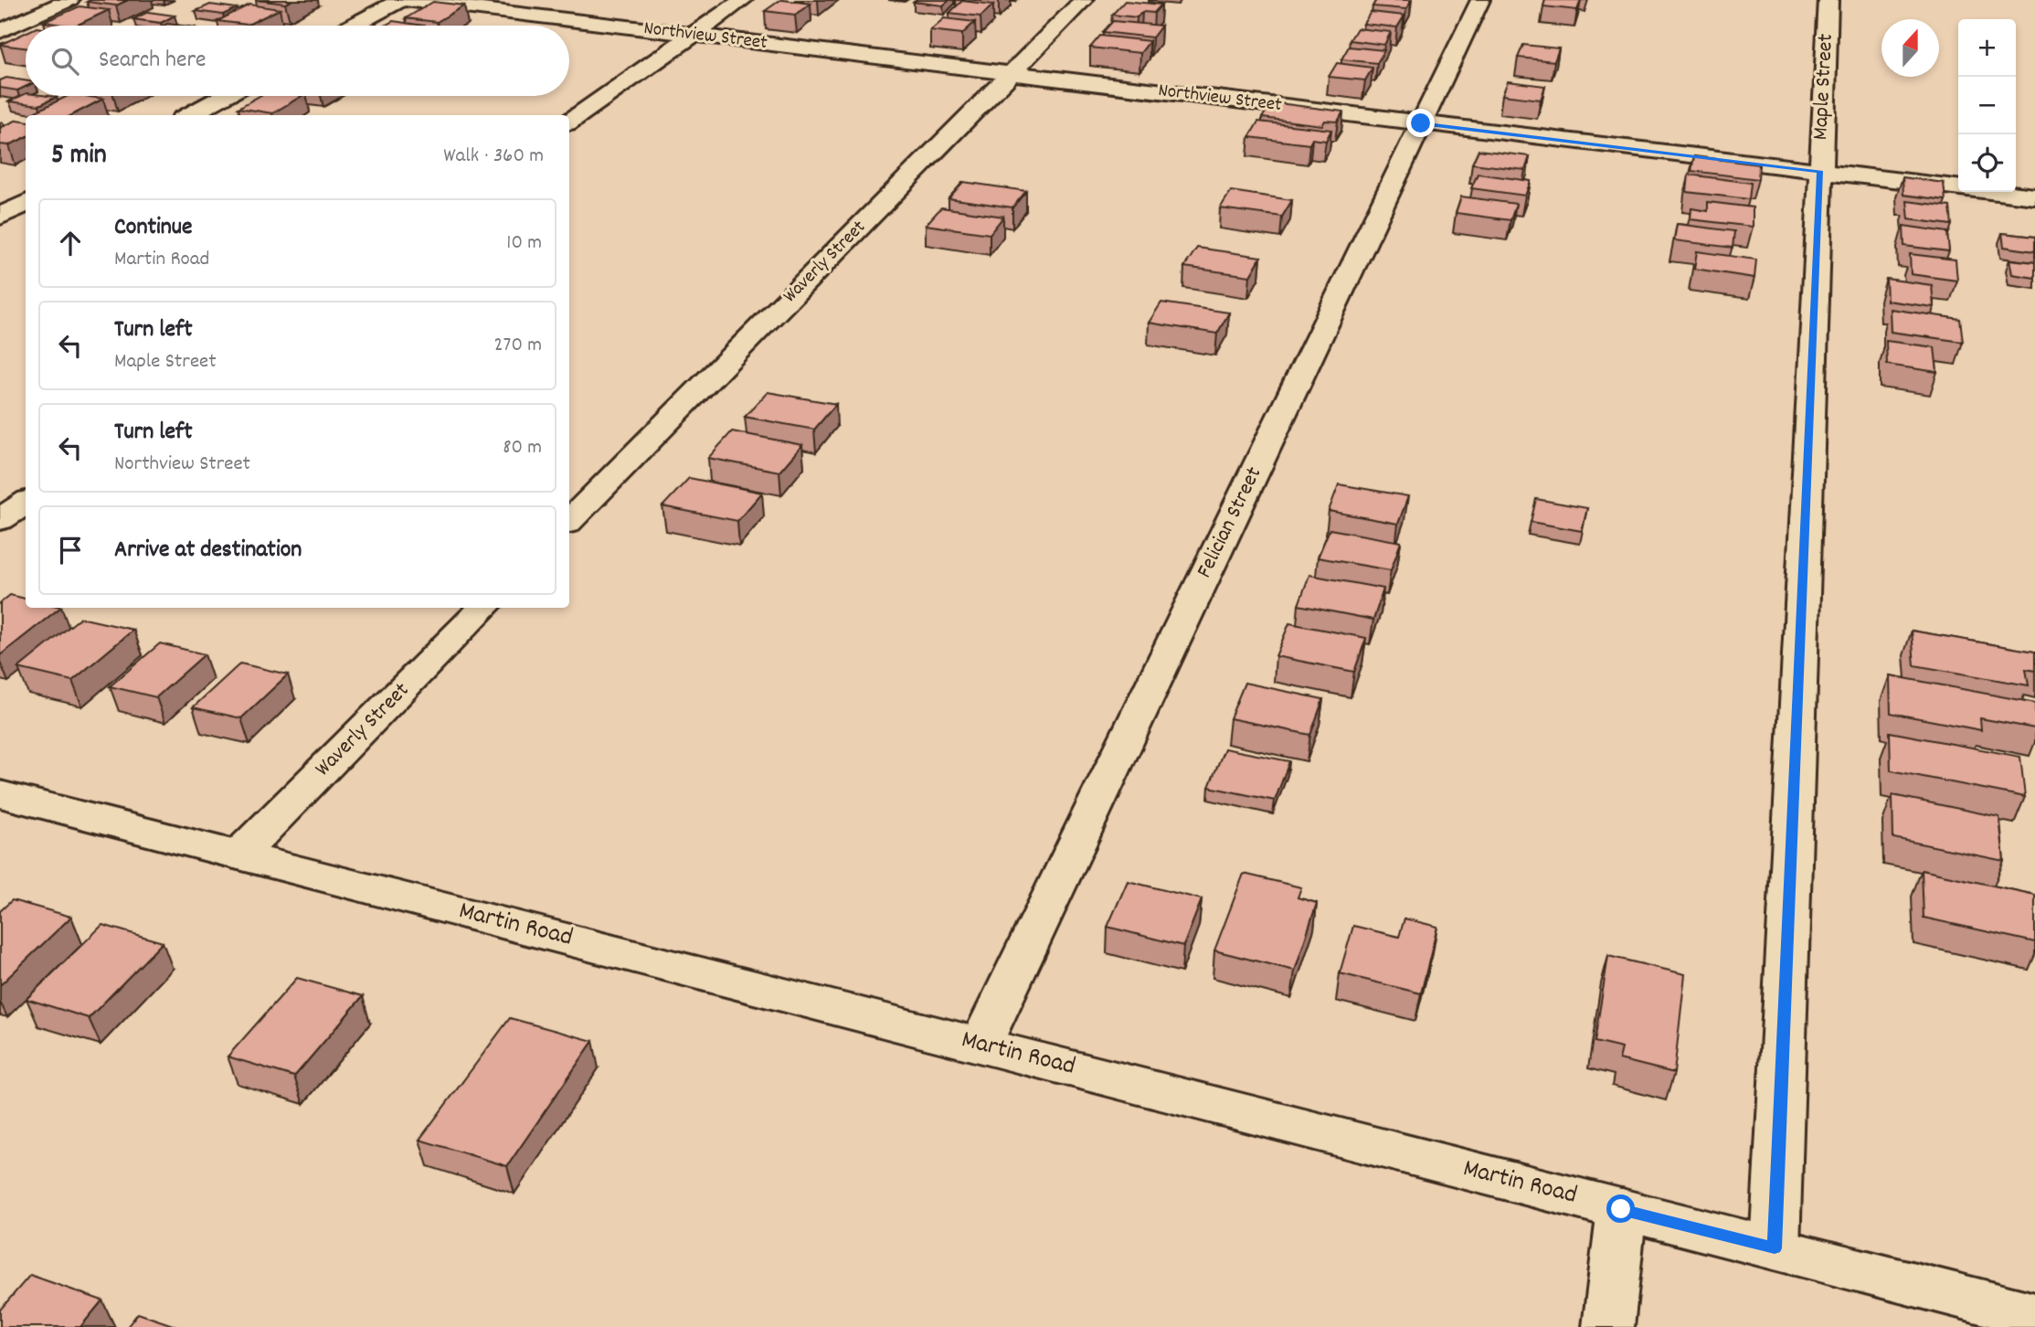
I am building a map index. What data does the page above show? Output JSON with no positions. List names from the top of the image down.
{
  "streets": {
    "street": [
      "Northview Street",
      "Maple Street",
      "Waverly Street",
      "Felician Street",
      "Martin Road"
    ]
  },
  "crossings": [
    ["Northview Street", "Maple Street"],
    ["Northview Street", "Waverly Street"],
    ["Northview Street", "Felician Street"],
    ["Maple Street", "Martin Road"],
    ["Waverly Street", "Martin Road"],
    ["Felician Street", "Martin Road"]
  ],
  "north": "top",
  "page": {
    "map_buttons": ["+", "−"],
    "search": "Search here",
    "heading": ["5 min", "Walk · 360 m"],
    "list": [
      ["Continue", "Martin Road", "10 m"],
      ["Turn left", "Maple Street", "270 m"],
      ["Turn left", "Northview Street", "80 m"],
      "Arrive at destination"
    ]
  }
}
